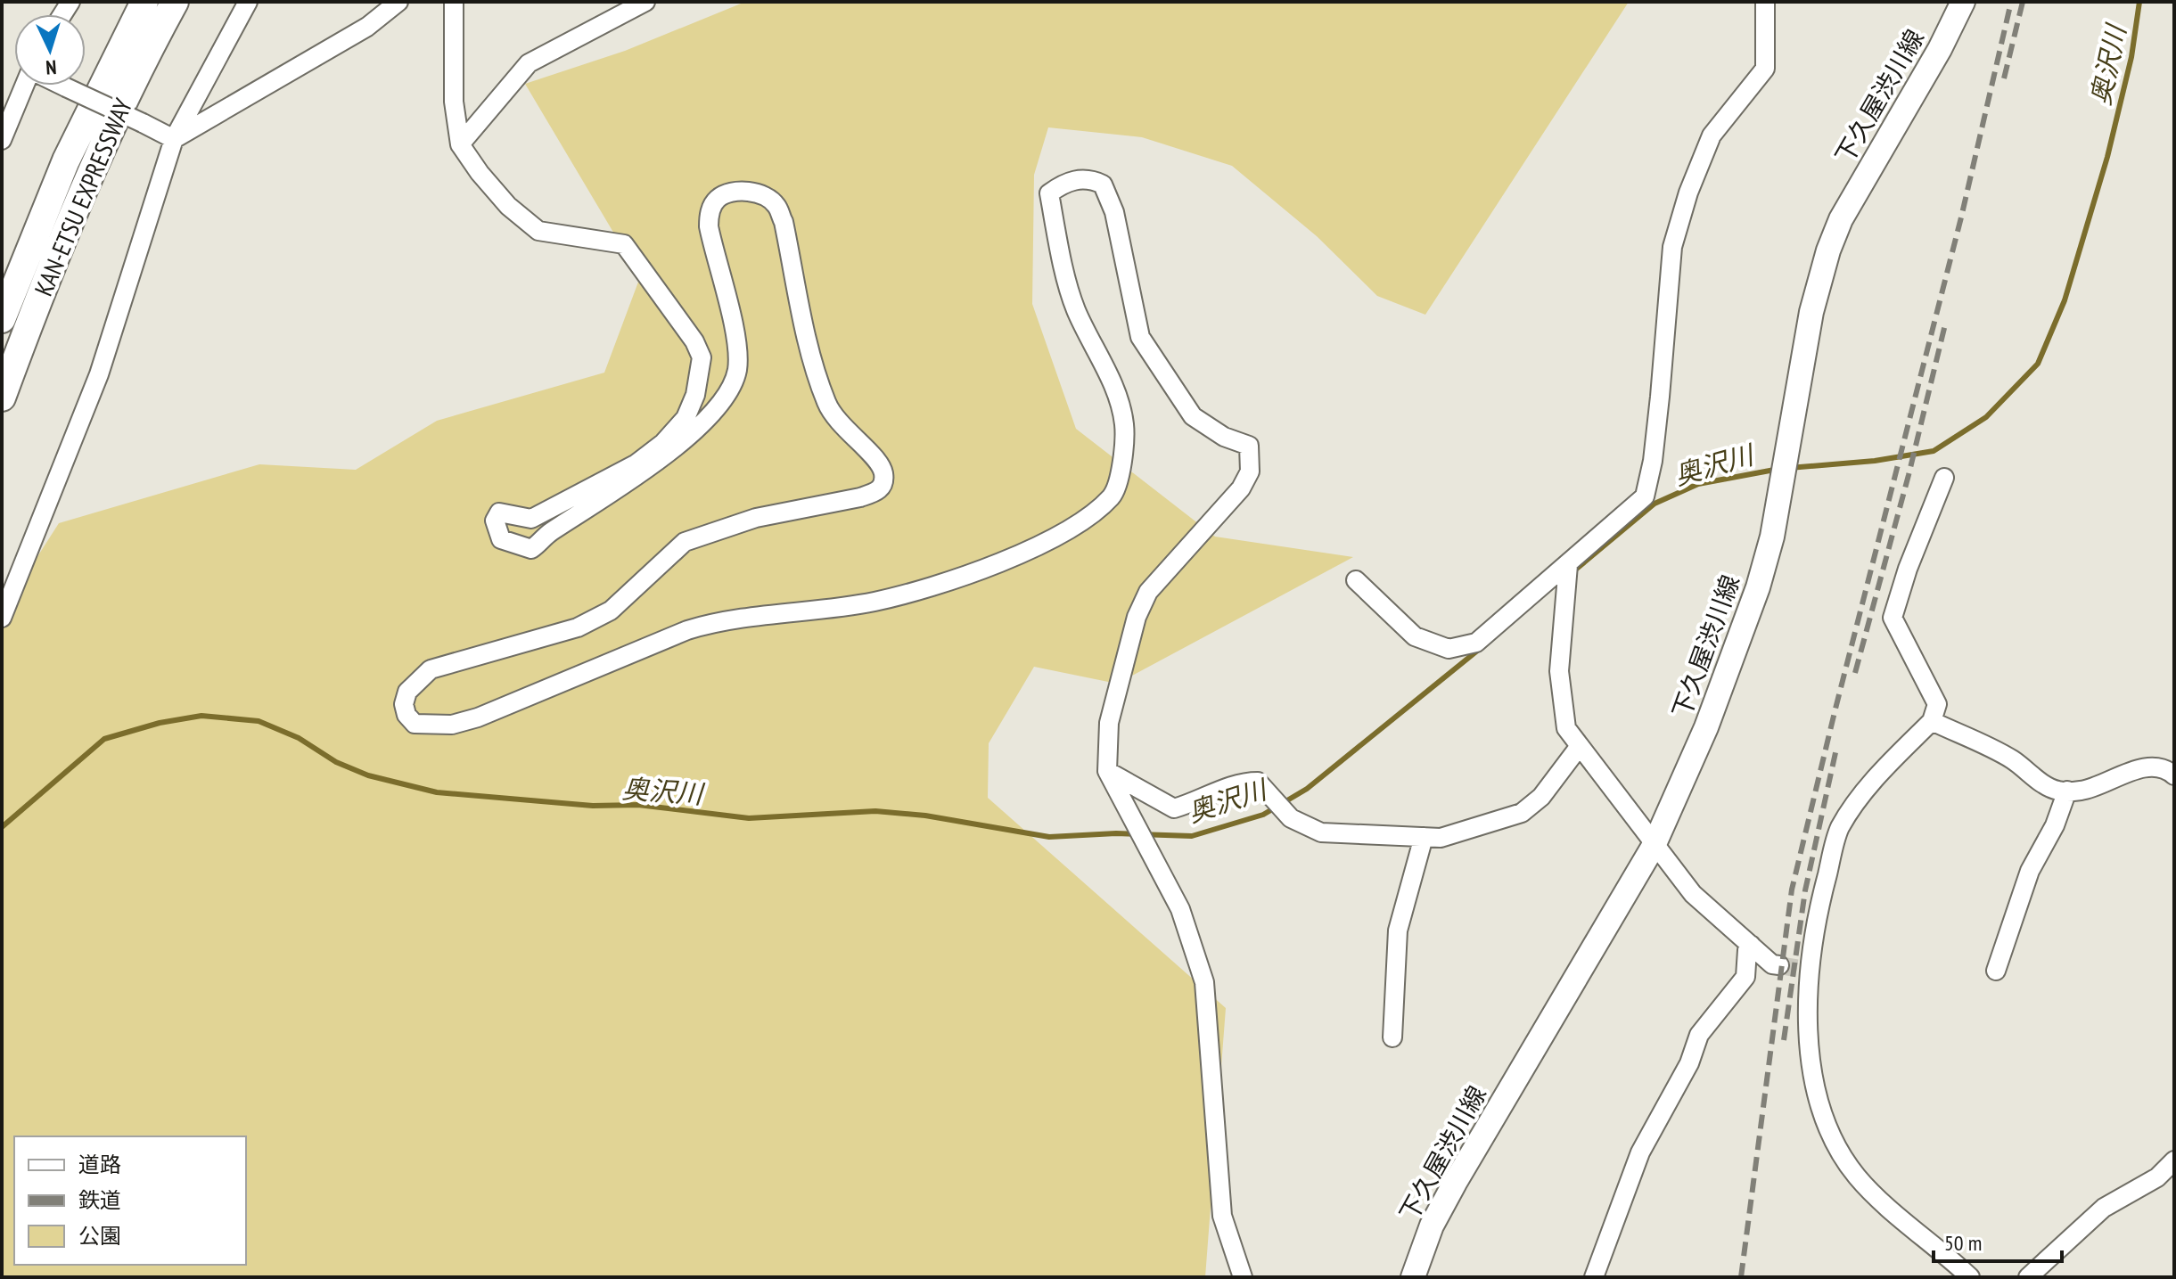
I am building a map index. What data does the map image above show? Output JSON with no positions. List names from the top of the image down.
{
  "streets": {
    "highway": ["KAN-ETSU EXPRESSWAY"],
    "main road": ["下久屋渋川線"]
  },
  "water": ["奥沢川"],
  "legend": ["道路", "鉄道", "公園"],
  "scale_bar": "50 m",
  "north": "bottom"
}
